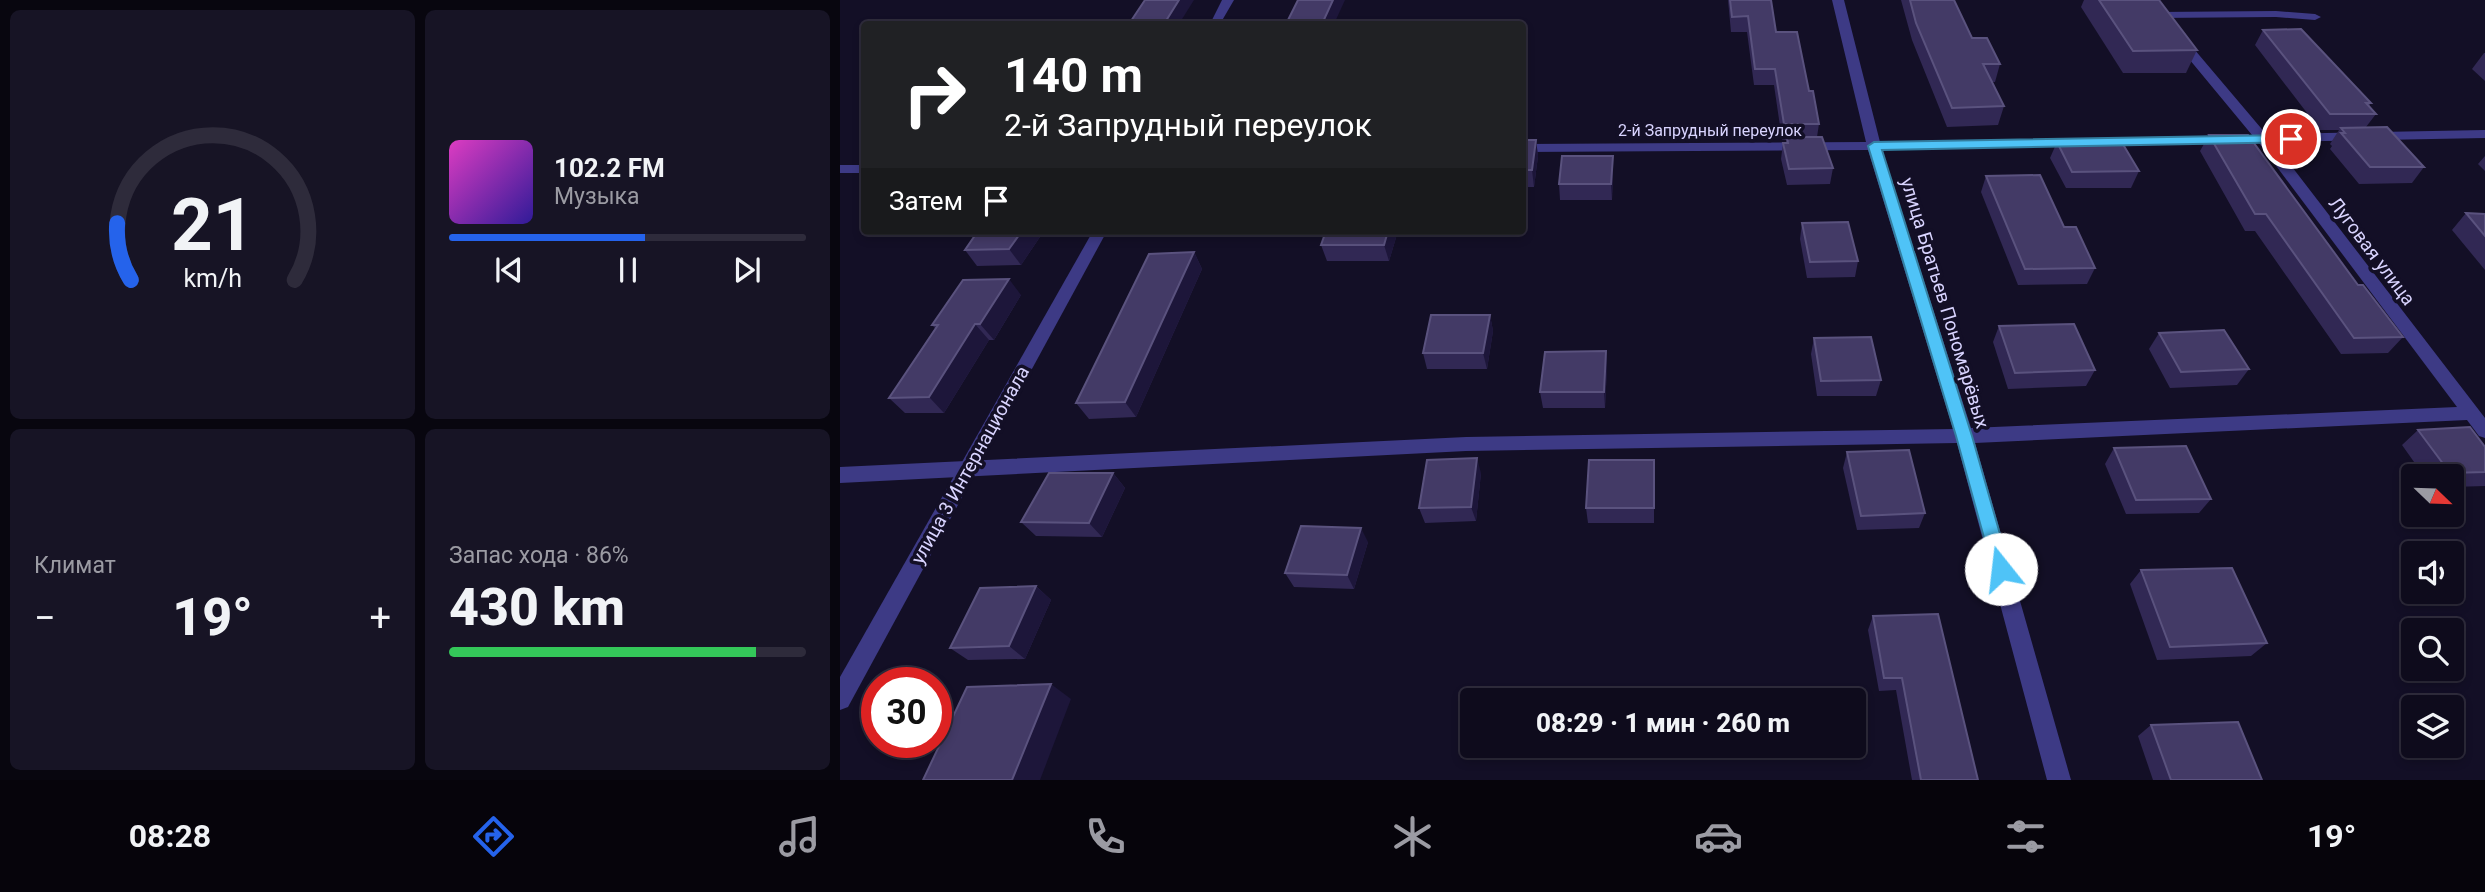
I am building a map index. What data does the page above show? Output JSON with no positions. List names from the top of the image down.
{
  "streets": {
    "street": [
      "2-й Запрудный переулок",
      "Луговая улица",
      "улица Братьев Пономарёвых",
      "улица 3 Интернационала"
    ]
  },
  "crossings": [
    ["2-й Запрудный переулок", "Луговая улица"],
    ["2-й Запрудный переулок", "улица Братьев Пономарёвых"]
  ],
  "north": "bottom right",
  "page": {
    "turn": ["140 m", "2-й Запрудный переулок"],
    "song": ["102.2 FM", "Музыка"],
    "then": "Затем",
    "tile": [
      "Климат",
      ["Запас хода · 86%", "430 km"]
    ],
    "heat": ["−", "19°", "+"],
    "limit": "30",
    "trip": "08:29 · 1 мин · 260 m",
    "tabs": ["08:28", "19°"],
    "gauge": ["21", "km/h"]
  }
}
